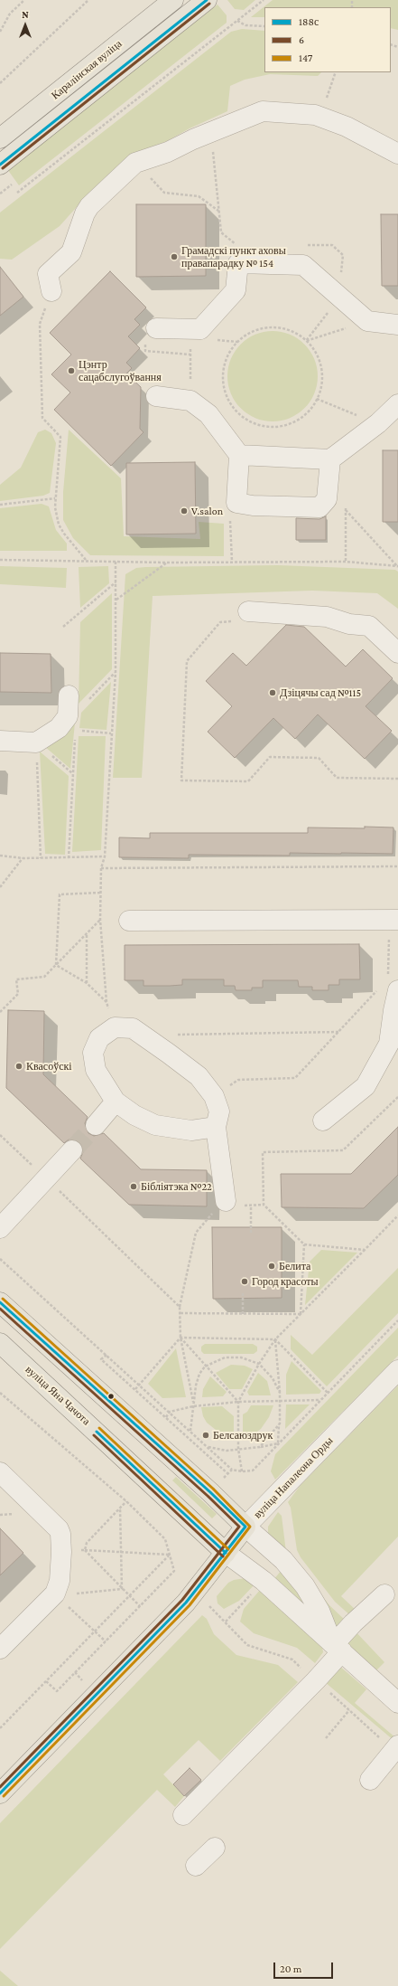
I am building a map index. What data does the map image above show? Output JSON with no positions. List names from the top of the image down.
{
  "streets": {
    "main road": ["Каралінская вуліца", "вуліца Яна Чачота", "вуліца Напалеона Орды"]
  },
  "crossings": [
    ["вуліца Яна Чачота", "вуліца Напалеона Орды"]
  ],
  "places": [
    "Грамадскі пункт аховы правапарадку № 154",
    "Цэнтр сацабслугоўвання",
    "V.salon",
    "Дзіцячы сад №115",
    "Квасоўскі",
    "Бібліятэка №22",
    "Белита",
    "Город красоты",
    "Белсаюздрук"
  ],
  "lines": ["transit line 188с", "transit line 6", "transit line 147"],
  "legend": ["188с", "6", "147"],
  "scale_bar": "20 m",
  "north": "top"
}
